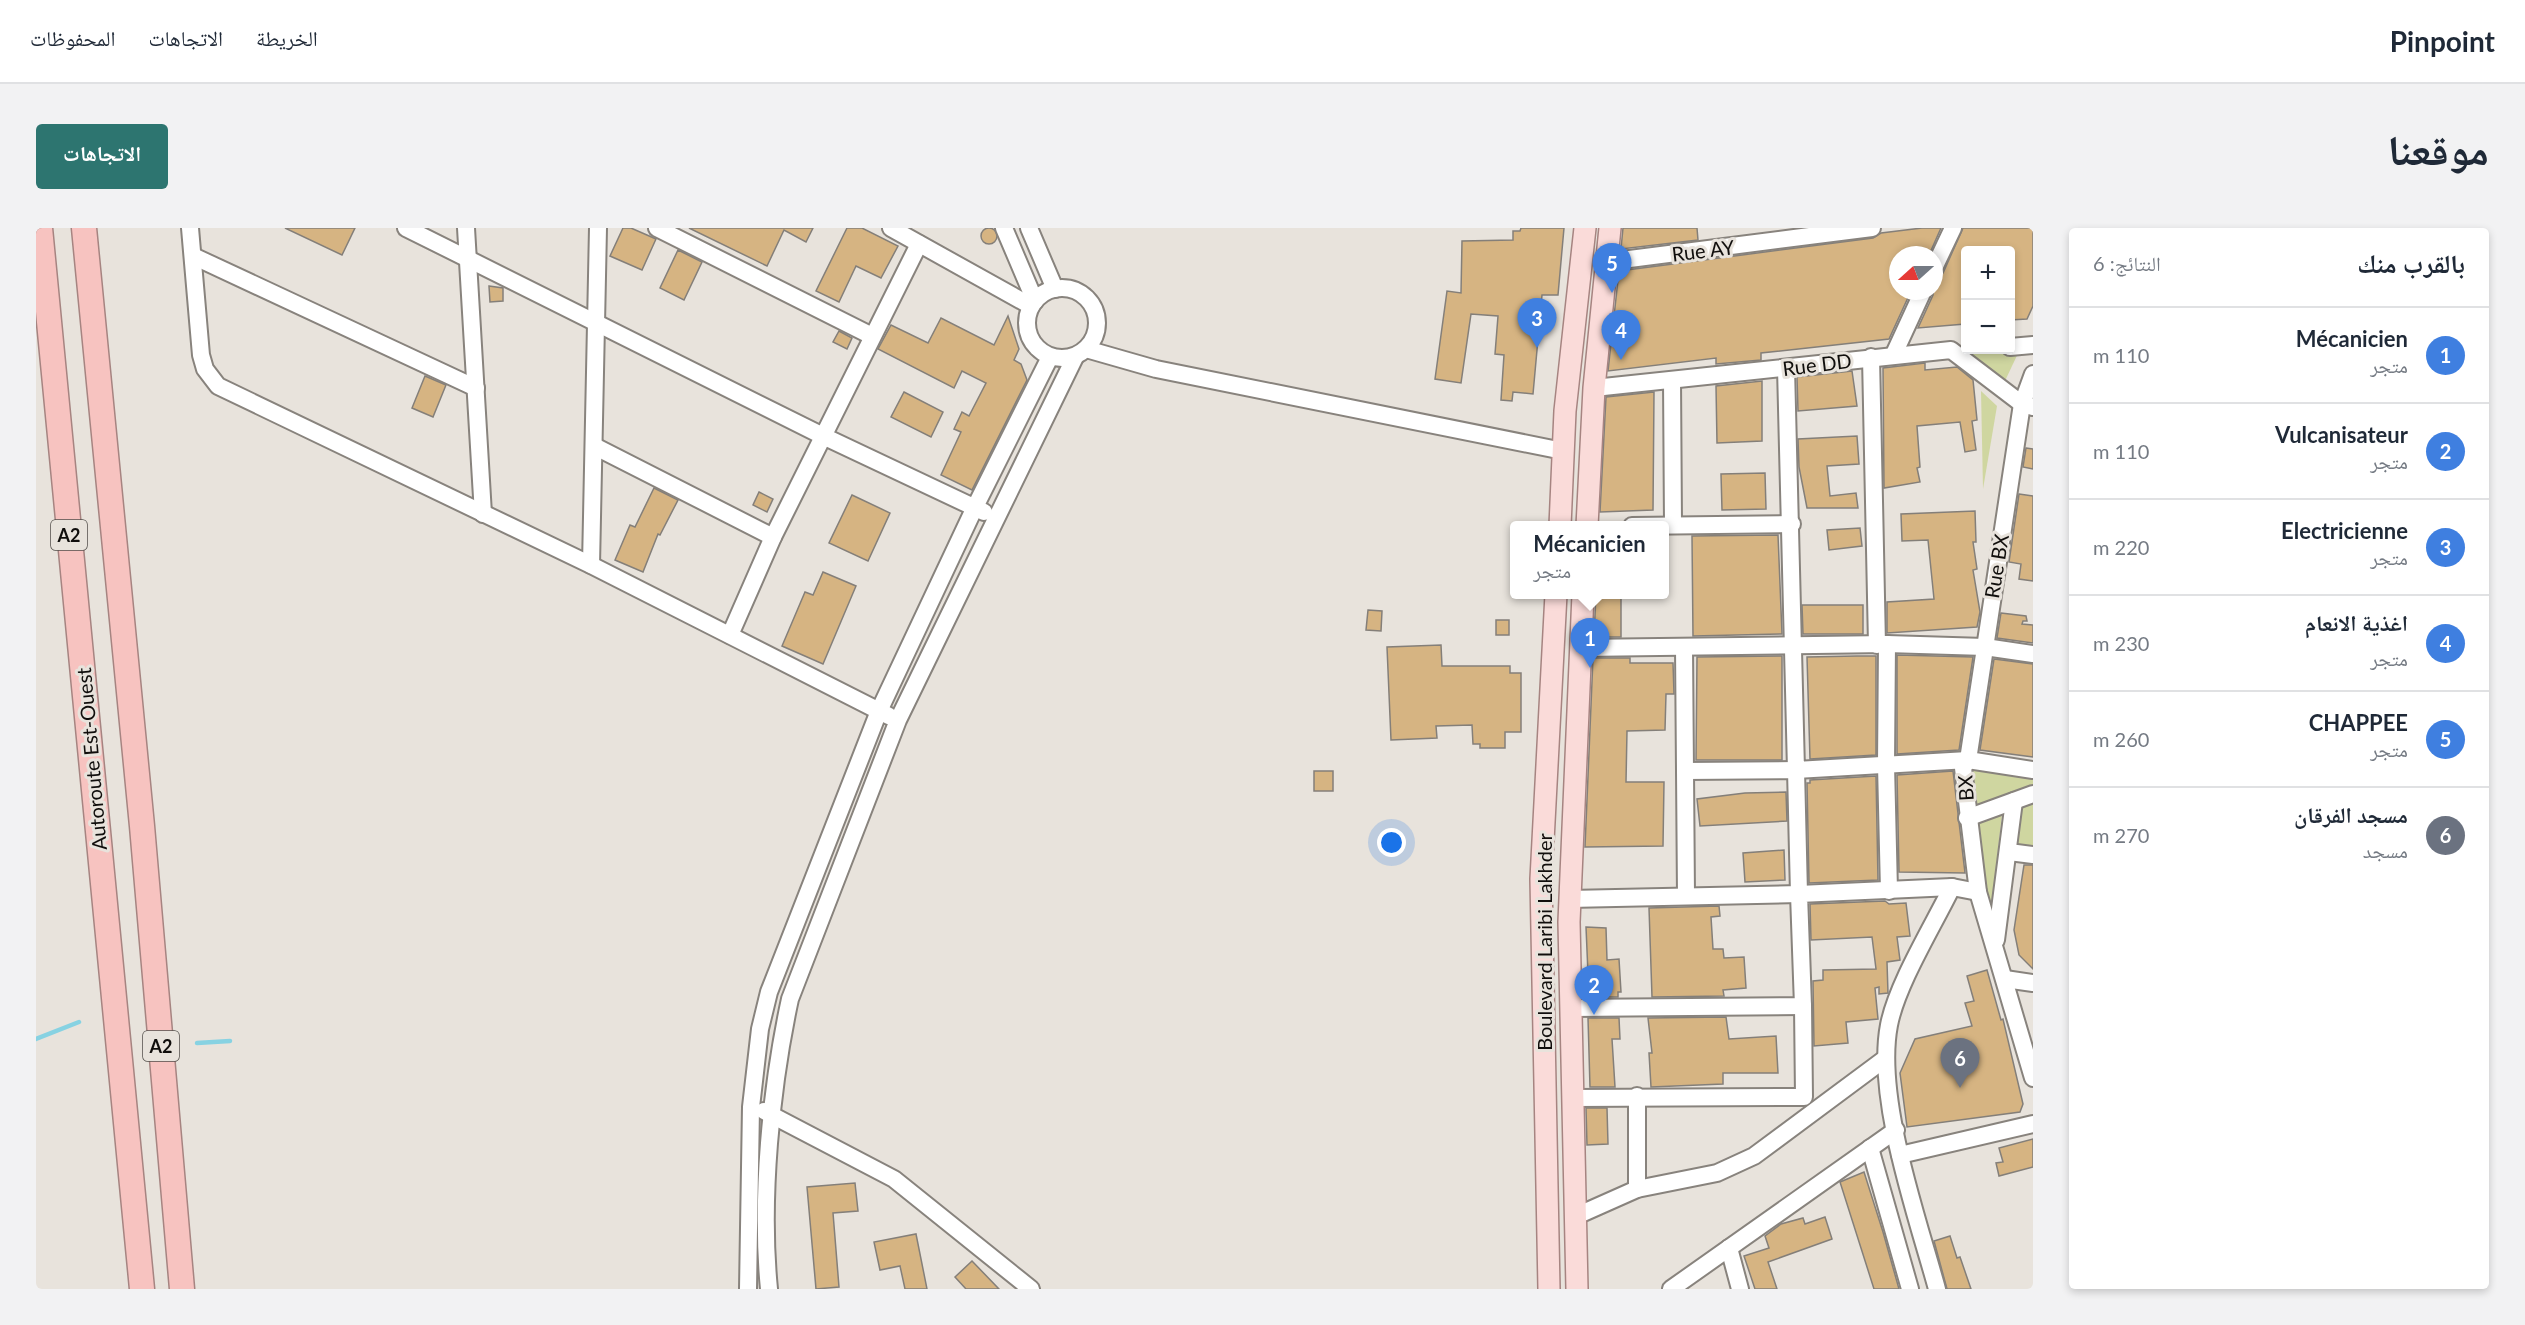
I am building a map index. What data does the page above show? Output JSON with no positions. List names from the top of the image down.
{
  "streets": {
    "highway": ["A2", "Autoroute Est-Ouest"],
    "main road": ["Boulevard Laribi Lakhder"],
    "street": [
      "Rue AY",
      "Rue DD",
      "Rue BX",
      "BX"
    ]
  },
  "crossings": [
    ["Rue DD", "Rue BX"],
    ["Rue BX", "BX"]
  ],
  "north": "left",
  "page": {
    "header": "Pinpoint",
    "nav": ["الخريطة", "الاتجاهات", "المحفوظات"],
    "title": "موقعنا",
    "buttons": "الاتجاهات",
    "heading": ["بالقرب منك", "النتائج: 6"],
    "pins": [
      "5",
      "3",
      "4",
      "1",
      "2",
      "6"
    ],
    "map_buttons": ["+", "−"],
    "list": [
      {
        "mark": "1",
        "name": "Mécanicien",
        "note": "متجر",
        "value": "110 m"
      },
      {
        "mark": "2",
        "name": "Vulcanisateur",
        "note": "متجر",
        "value": "110 m"
      },
      {
        "mark": "3",
        "name": "Electricienne",
        "note": "متجر",
        "value": "220 m"
      },
      {
        "mark": "4",
        "name": "اغذية الانعام",
        "note": "متجر",
        "value": "230 m"
      },
      {
        "mark": "5",
        "name": "CHAPPEE",
        "note": "متجر",
        "value": "260 m"
      },
      {
        "mark": "6",
        "name": "مسجد الفرقان",
        "note": "مسجد",
        "value": "270 m"
      }
    ],
    "popup": ["Mécanicien", "متجر"]
  }
}
